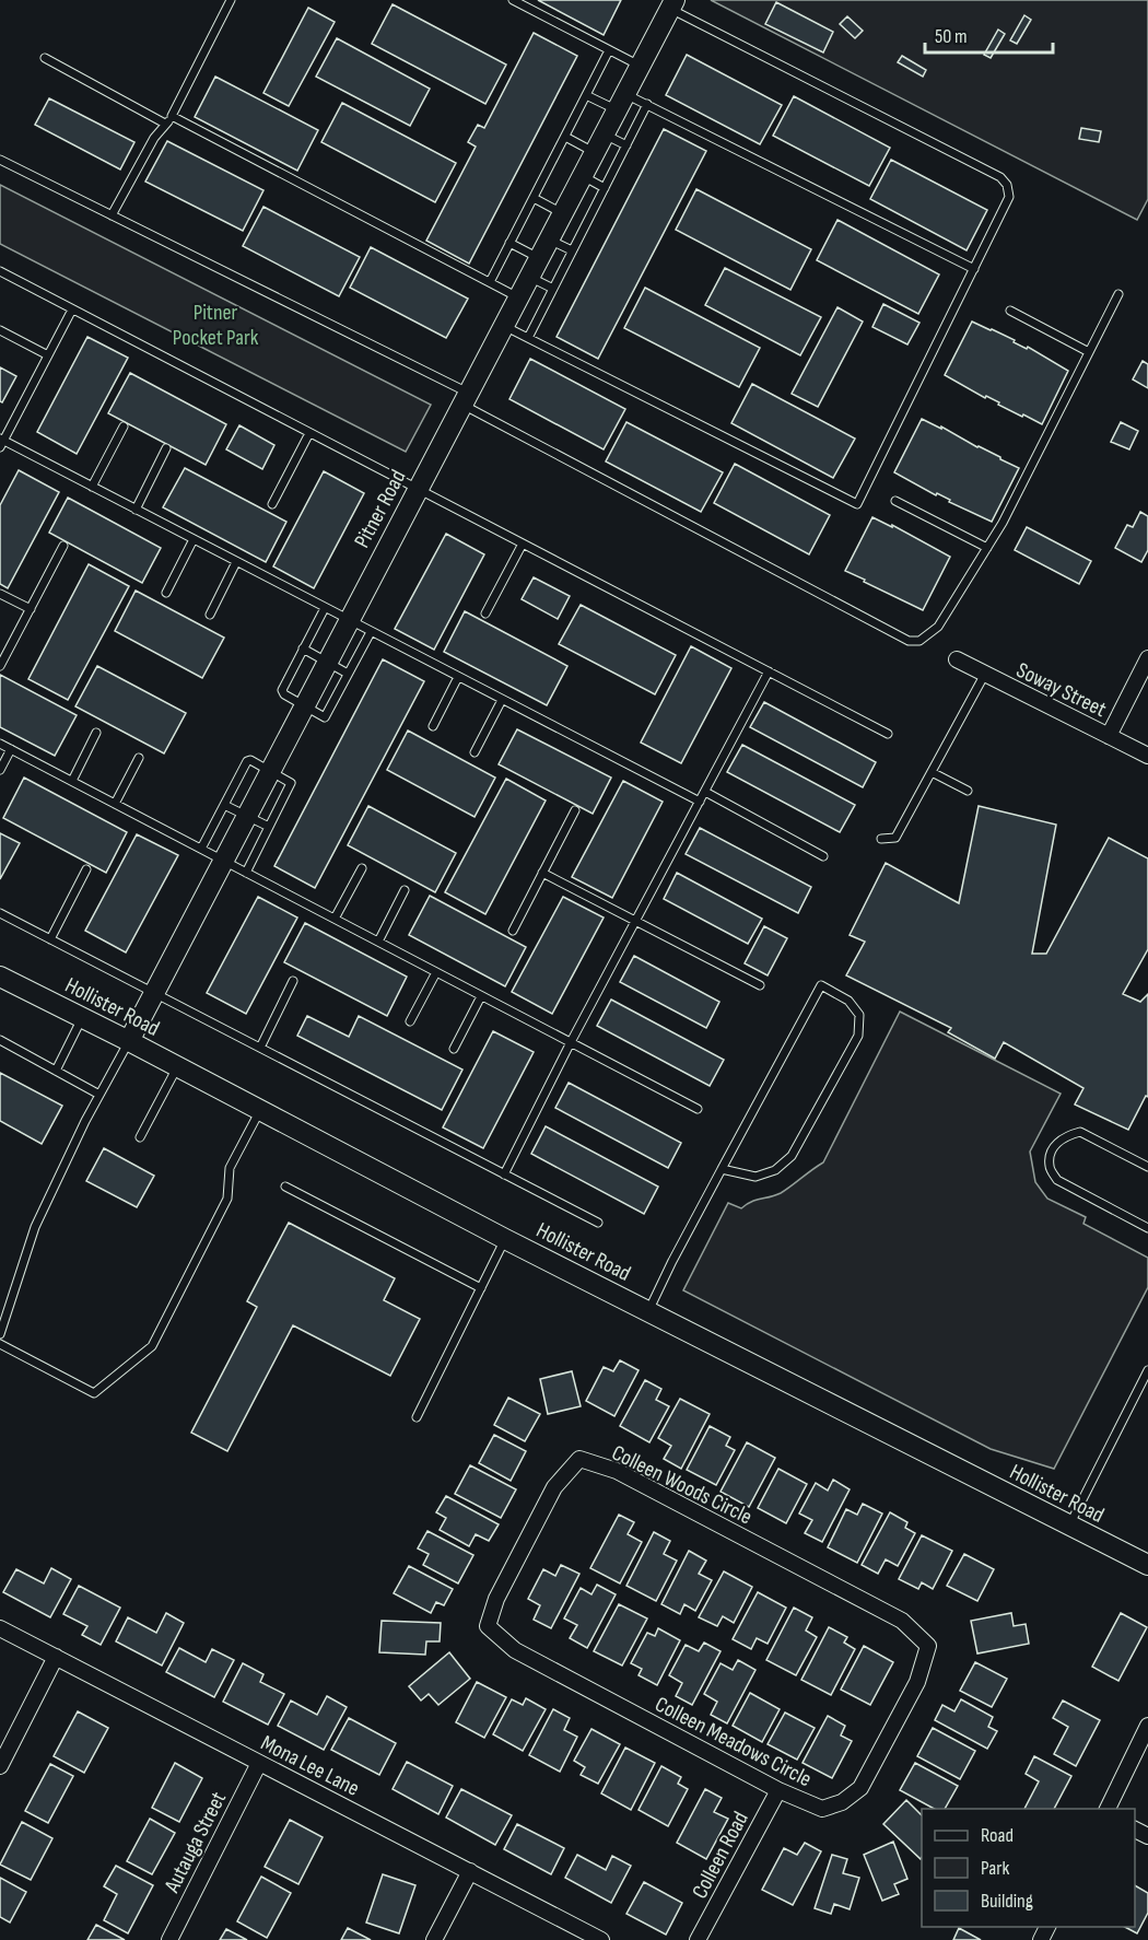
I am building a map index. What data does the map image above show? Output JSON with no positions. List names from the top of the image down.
{
  "streets": {
    "street": [
      "Pitner Road",
      "Soway Street",
      "Hollister Road",
      "Colleen Woods Circle",
      "Colleen Meadows Circle",
      "Mona Lee Lane",
      "Autauga Street",
      "Colleen Road"
    ]
  },
  "crossings": [
    ["Pitner Road", "Hollister Road"],
    ["Colleen Woods Circle", "Colleen Meadows Circle"],
    ["Colleen Meadows Circle", "Colleen Road"],
    ["Mona Lee Lane", "Autauga Street"]
  ],
  "parks": ["Pitner Pocket Park"],
  "legend": ["Road", "Park", "Building"],
  "scale_bar": "50 m"
}
